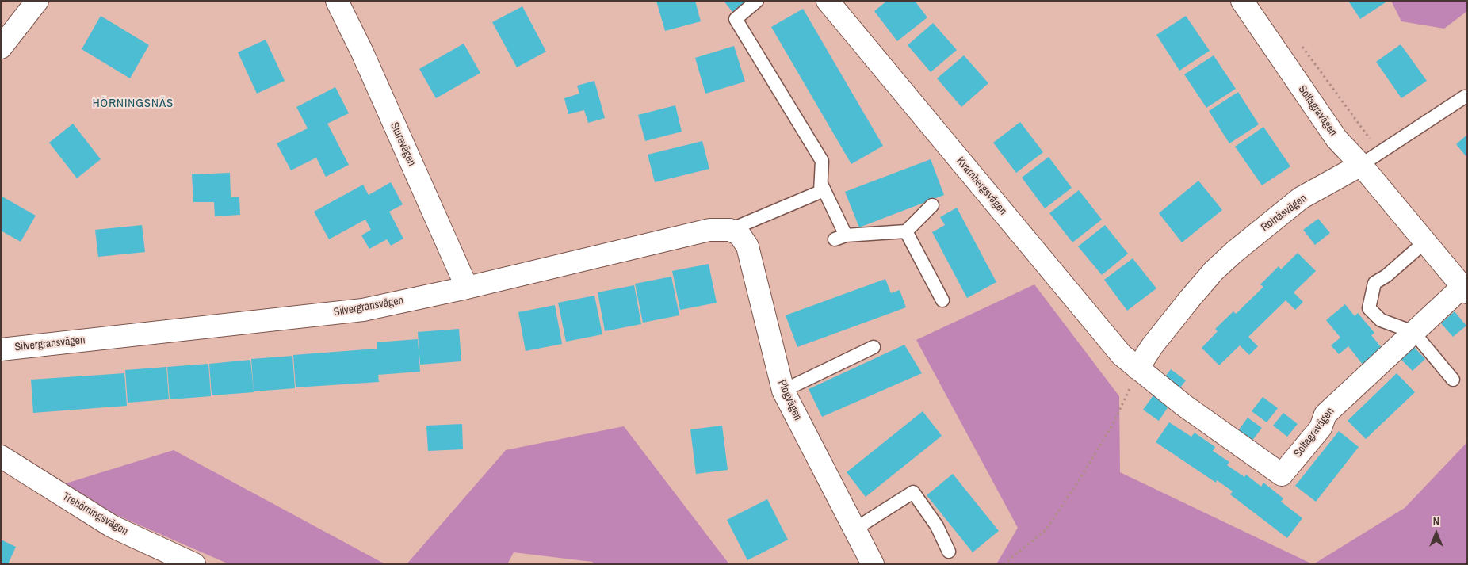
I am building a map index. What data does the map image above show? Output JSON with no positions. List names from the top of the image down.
{
  "streets": {
    "street": [
      "Solfagravägen",
      "Sturevägen",
      "Kvarnbergsvägen",
      "Rotnäsvägen",
      "Silvergransvägen",
      "Plogvägen",
      "Trehörningsvägen"
    ]
  },
  "crossings": [
    ["Solfagravägen", "Kvarnbergsvägen"],
    ["Solfagravägen", "Rotnäsvägen"],
    ["Sturevägen", "Silvergransvägen"],
    ["Kvarnbergsvägen", "Rotnäsvägen"],
    ["Silvergransvägen", "Plogvägen"]
  ],
  "districts": ["HÖRNINGSNÄS"],
  "north": "top"
}
